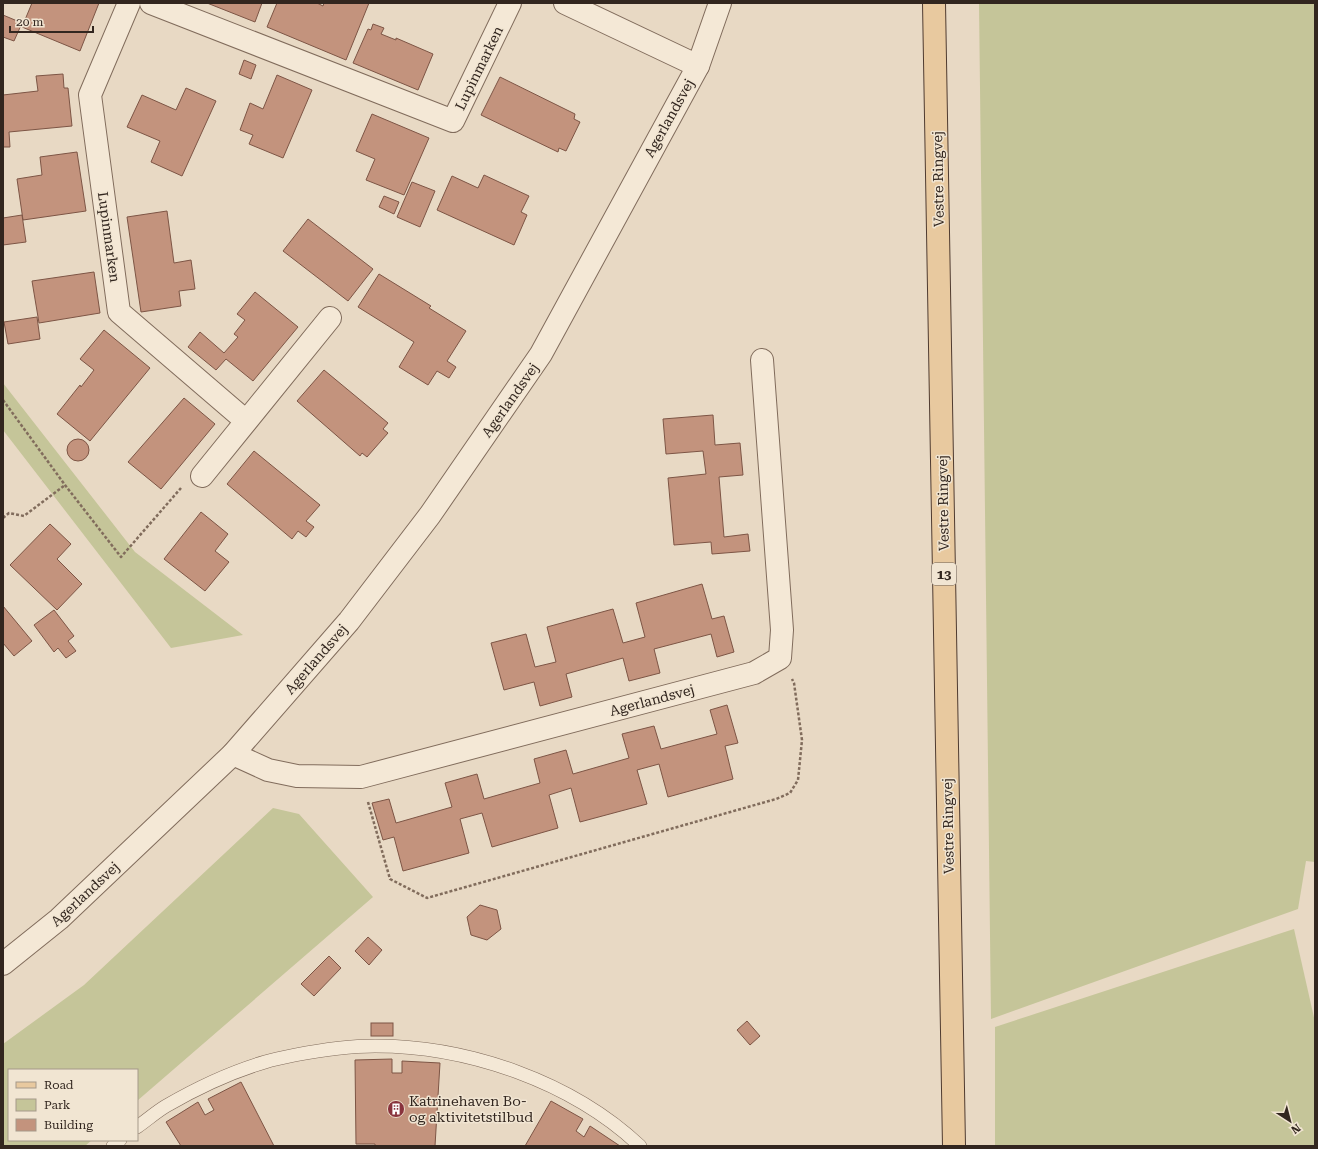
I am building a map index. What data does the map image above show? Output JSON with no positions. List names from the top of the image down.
{
  "streets": {
    "main road": ["Vestre Ringvej", "13"],
    "street": ["Lupinmarken", "Agerlandsvej"]
  },
  "places": {
    "building": ["Katrinehaven Bo- og aktivitetstilbud"]
  },
  "legend": ["Road", "Park", "Building"],
  "scale_bar": "20 m",
  "north": "bottom right"
}
